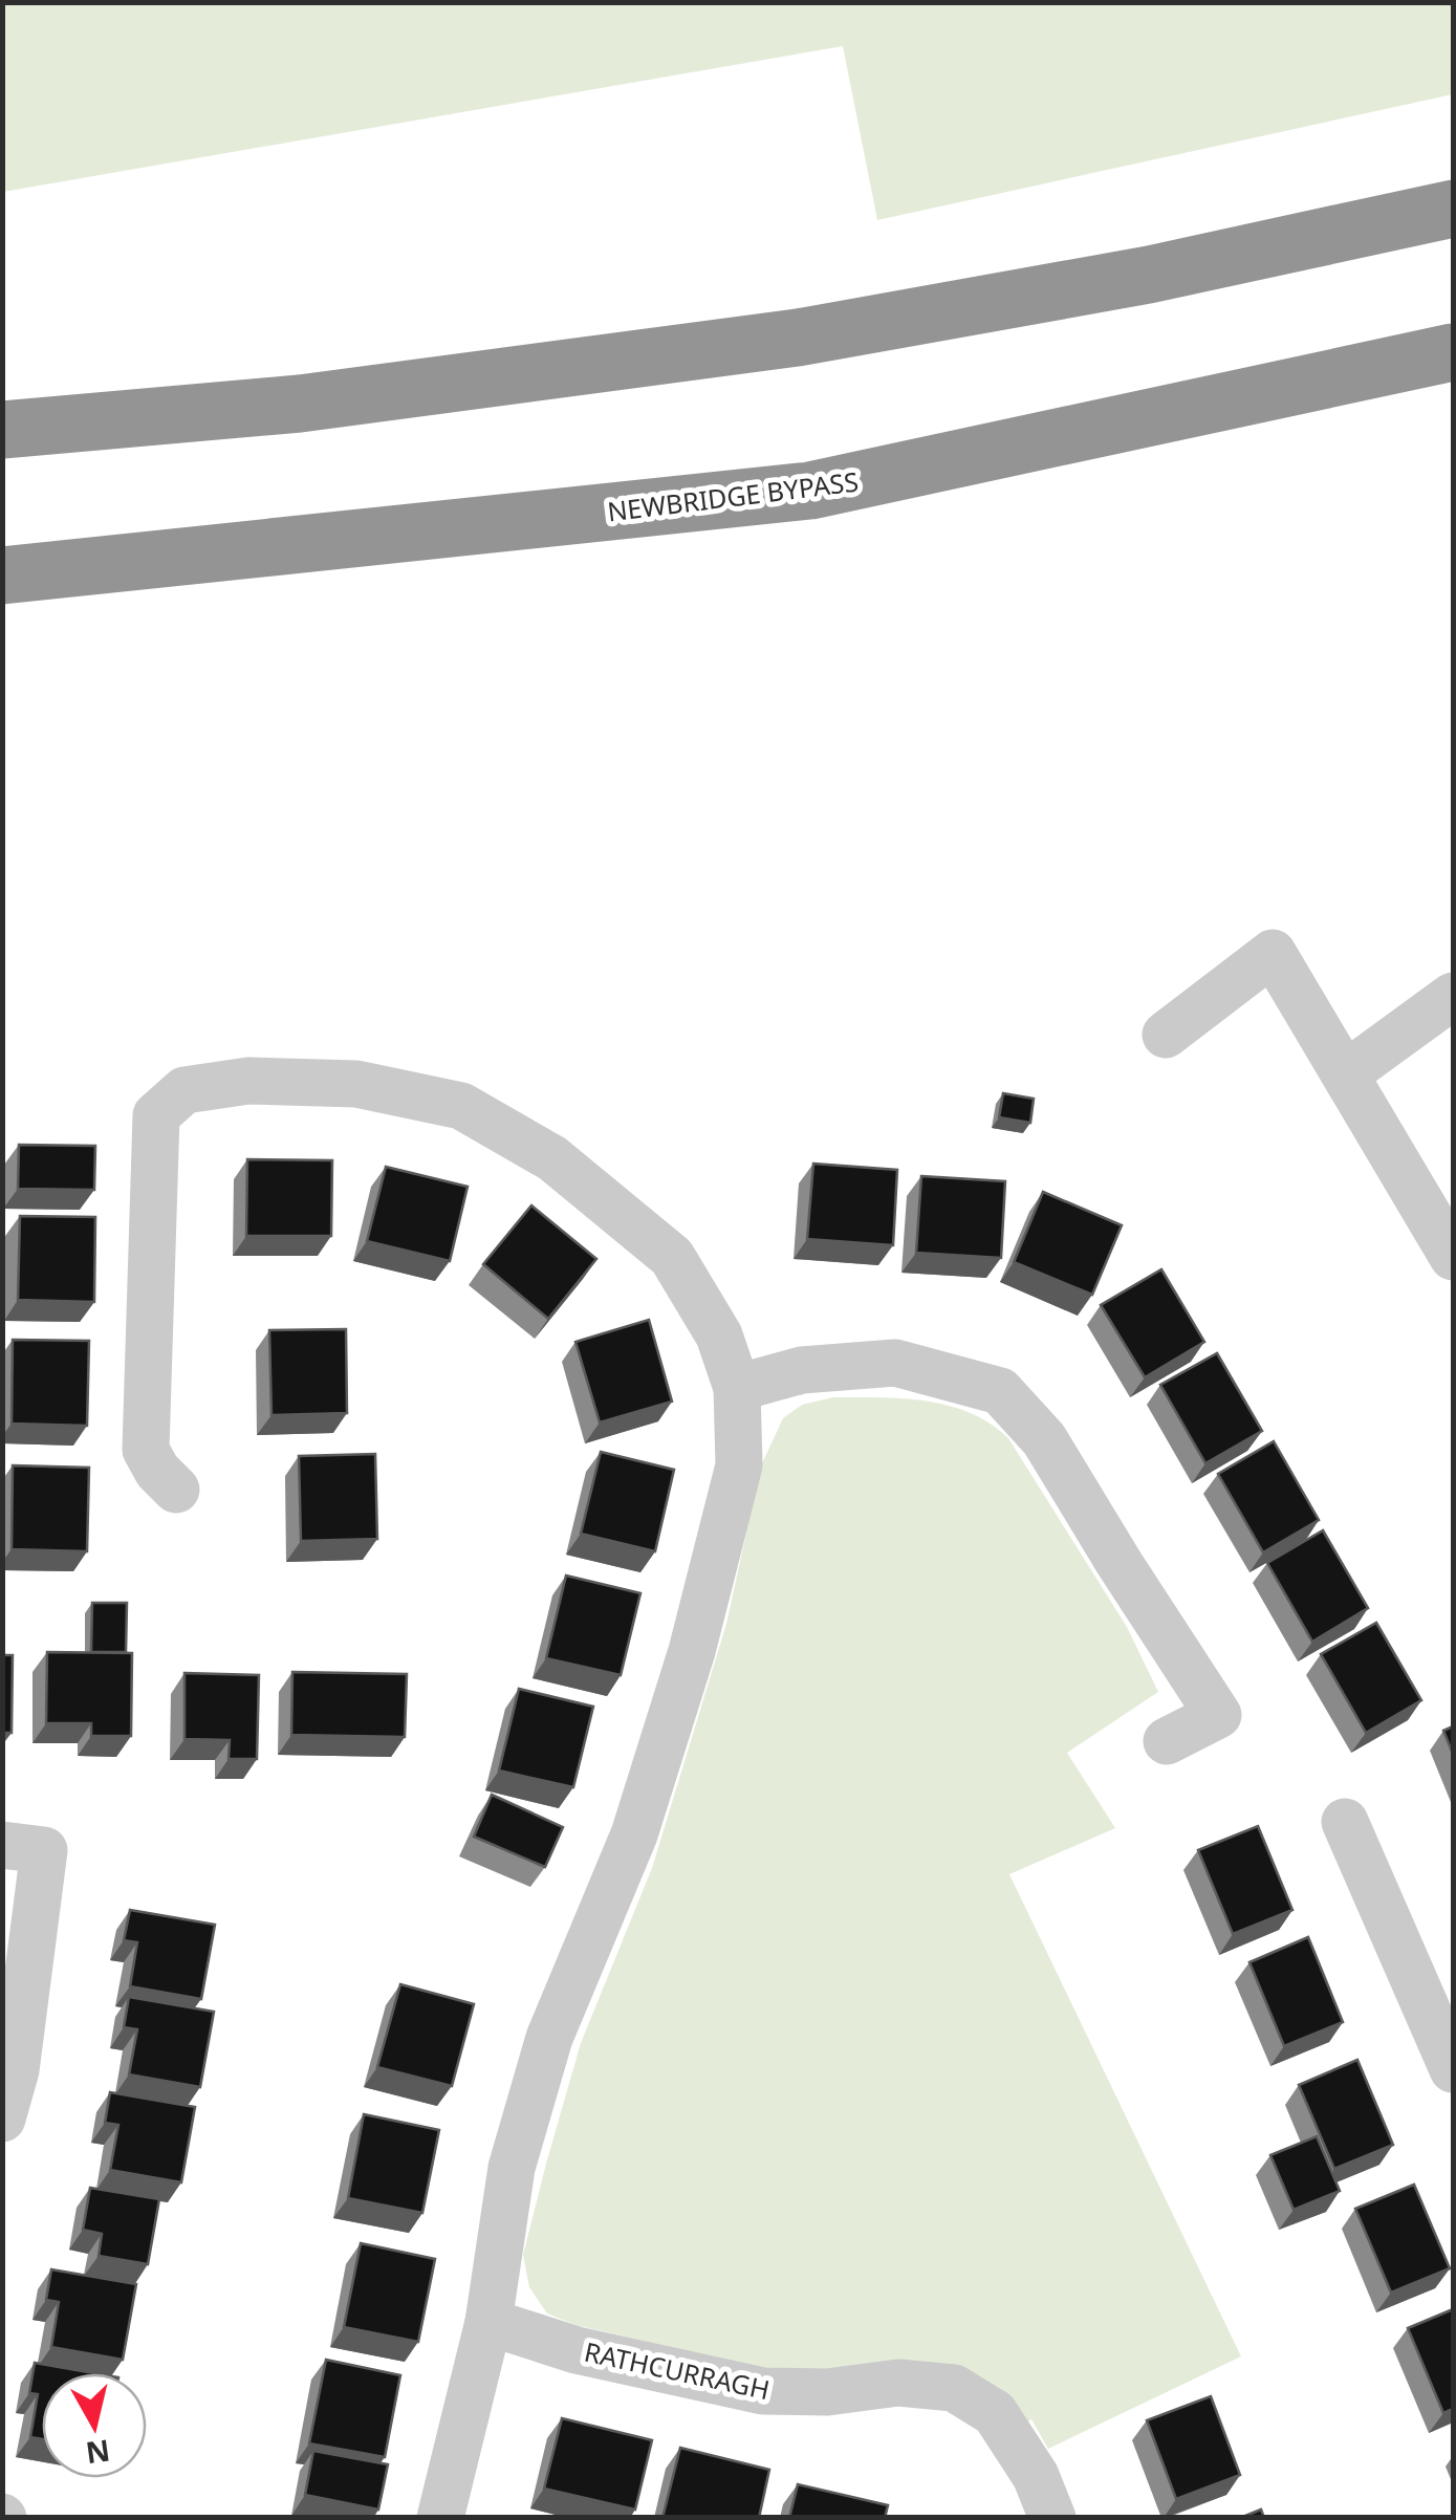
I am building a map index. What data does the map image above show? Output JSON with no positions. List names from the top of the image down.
{
  "streets": {
    "highway": ["NEWBRIDGE BYPASS"],
    "street": ["RATHCURRAGH"]
  },
  "north": "bottom"
}
